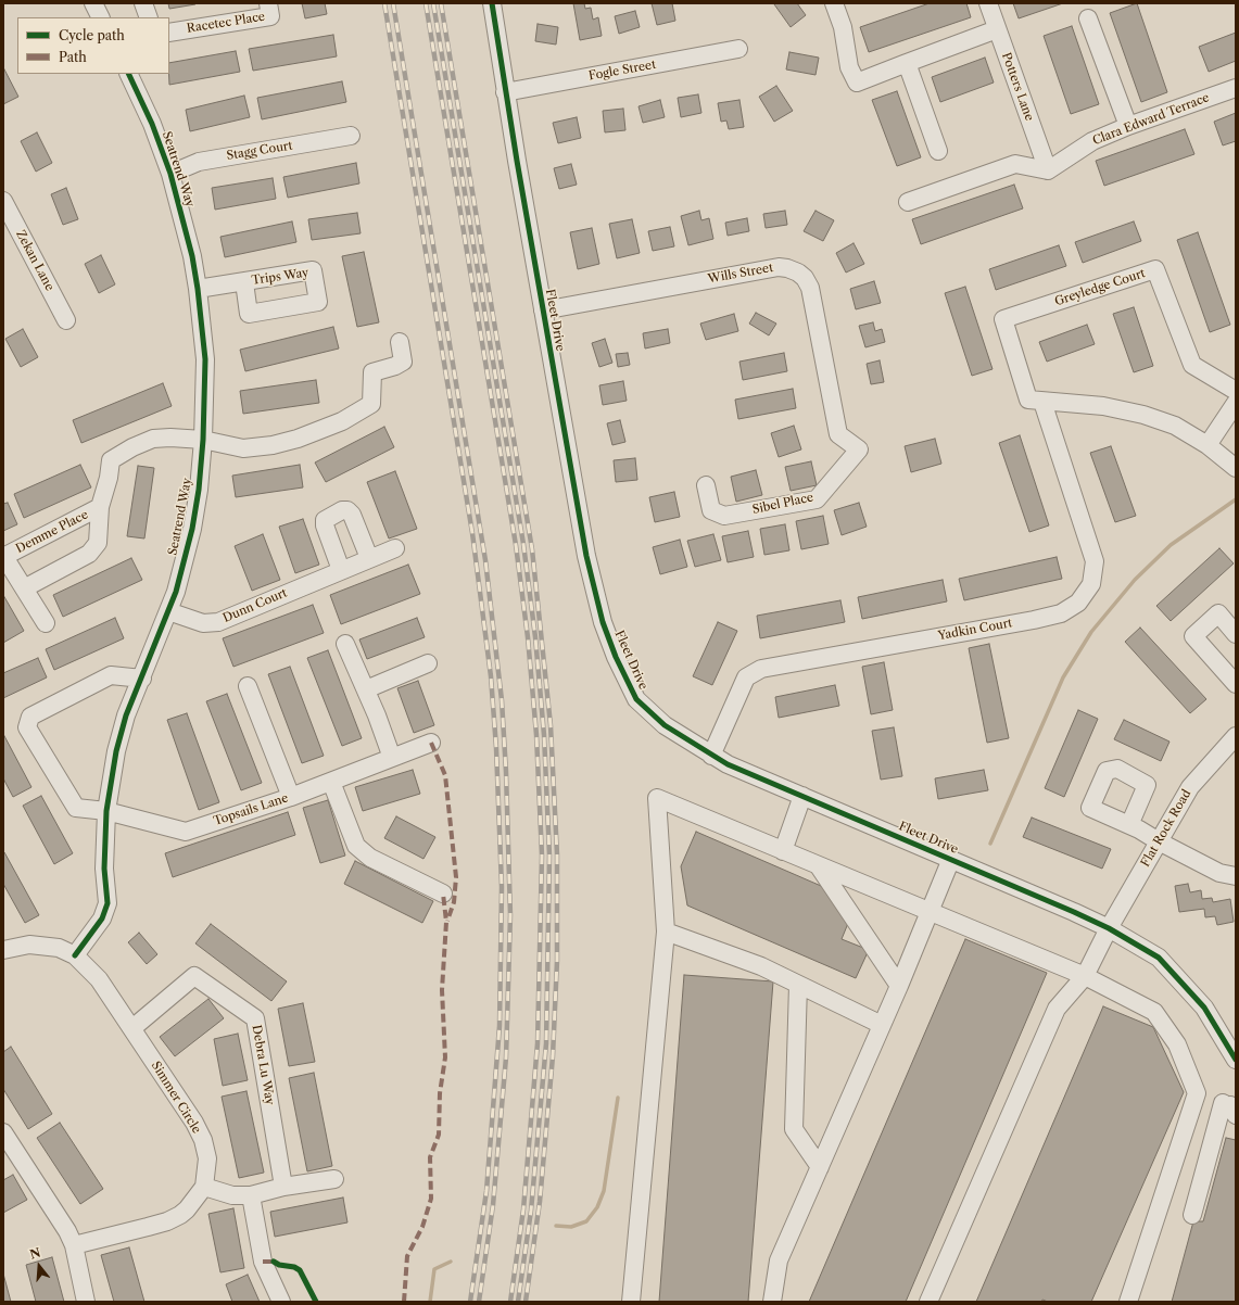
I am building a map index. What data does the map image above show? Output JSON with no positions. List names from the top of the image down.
{
  "streets": {
    "street": [
      "Racetec Place",
      "Fogle Street",
      "Potters Lane",
      "Clara Edward Terrace",
      "Stagg Court",
      "Seatrend Way",
      "Zekan Lane",
      "Wills Street",
      "Trips Way",
      "Greyledge Court",
      "Fleet Drive",
      "Sibel Place",
      "Demme Place",
      "Dunn Court",
      "Yadkin Court",
      "Topsails Lane",
      "Flat Rock Road",
      "Debra Lu Way",
      "Simmer Circle"
    ]
  },
  "crossings": [
    ["Fogle Street", "Fleet Drive"],
    ["Potters Lane", "Clara Edward Terrace"],
    ["Stagg Court", "Seatrend Way"],
    ["Seatrend Way", "Trips Way"],
    ["Seatrend Way", "Demme Place"],
    ["Seatrend Way", "Dunn Court"],
    ["Seatrend Way", "Topsails Lane"],
    ["Seatrend Way", "Simmer Circle"],
    ["Wills Street", "Fleet Drive"],
    ["Wills Street", "Sibel Place"],
    ["Greyledge Court", "Yadkin Court"],
    ["Fleet Drive", "Yadkin Court"],
    ["Fleet Drive", "Flat Rock Road"],
    ["Debra Lu Way", "Simmer Circle"]
  ],
  "legend": ["Cycle path", "Path"],
  "north": "top"
}
